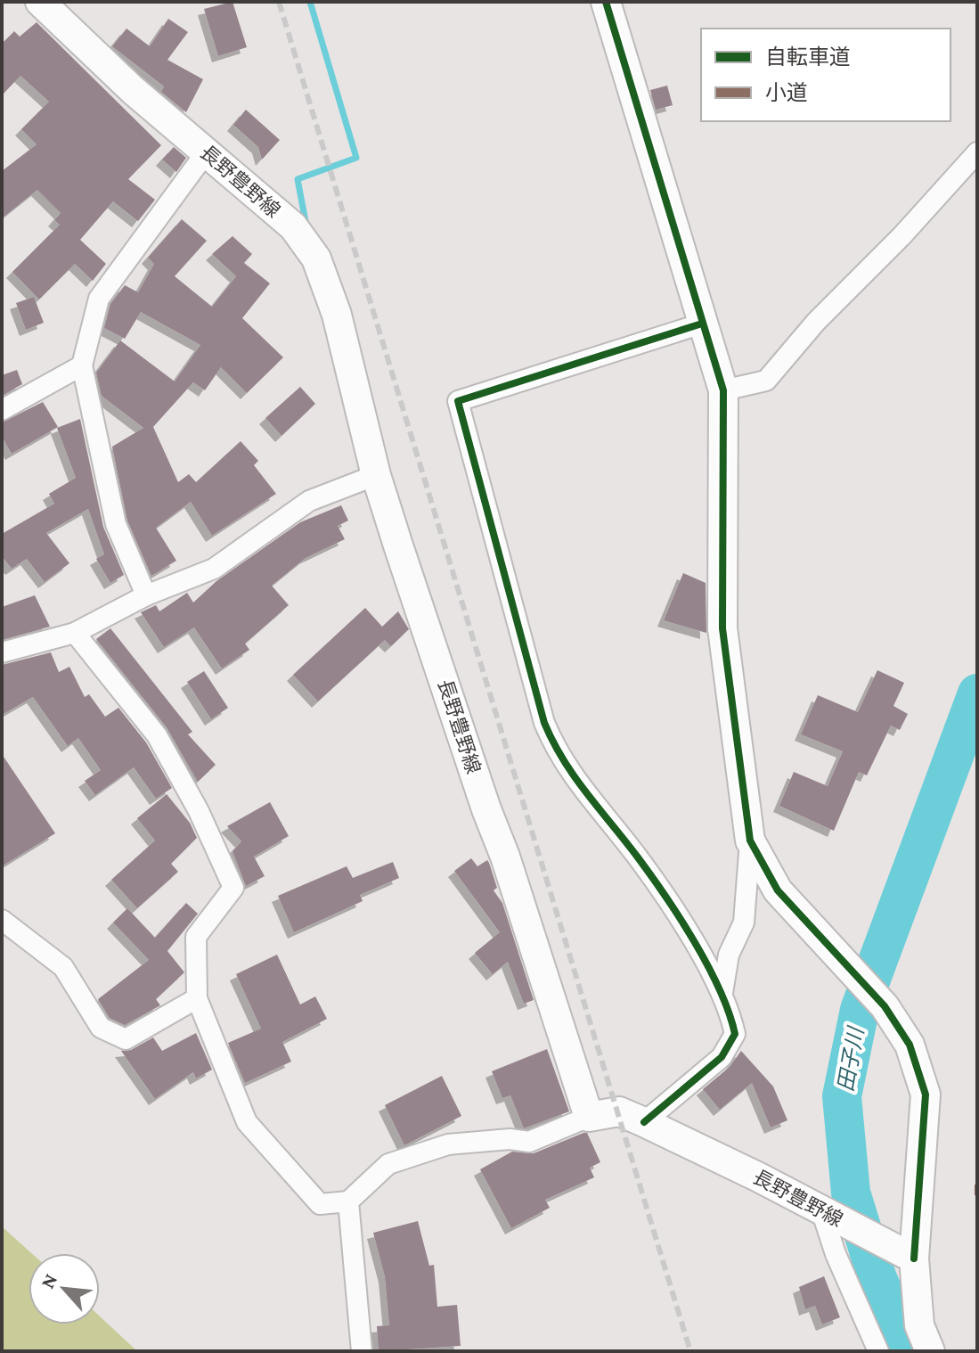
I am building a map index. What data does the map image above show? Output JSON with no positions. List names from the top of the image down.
{
  "streets": {
    "main road": ["長野豊野線"]
  },
  "water": ["田子川"],
  "legend": ["自転車道", "小道"],
  "north": "top left"
}
